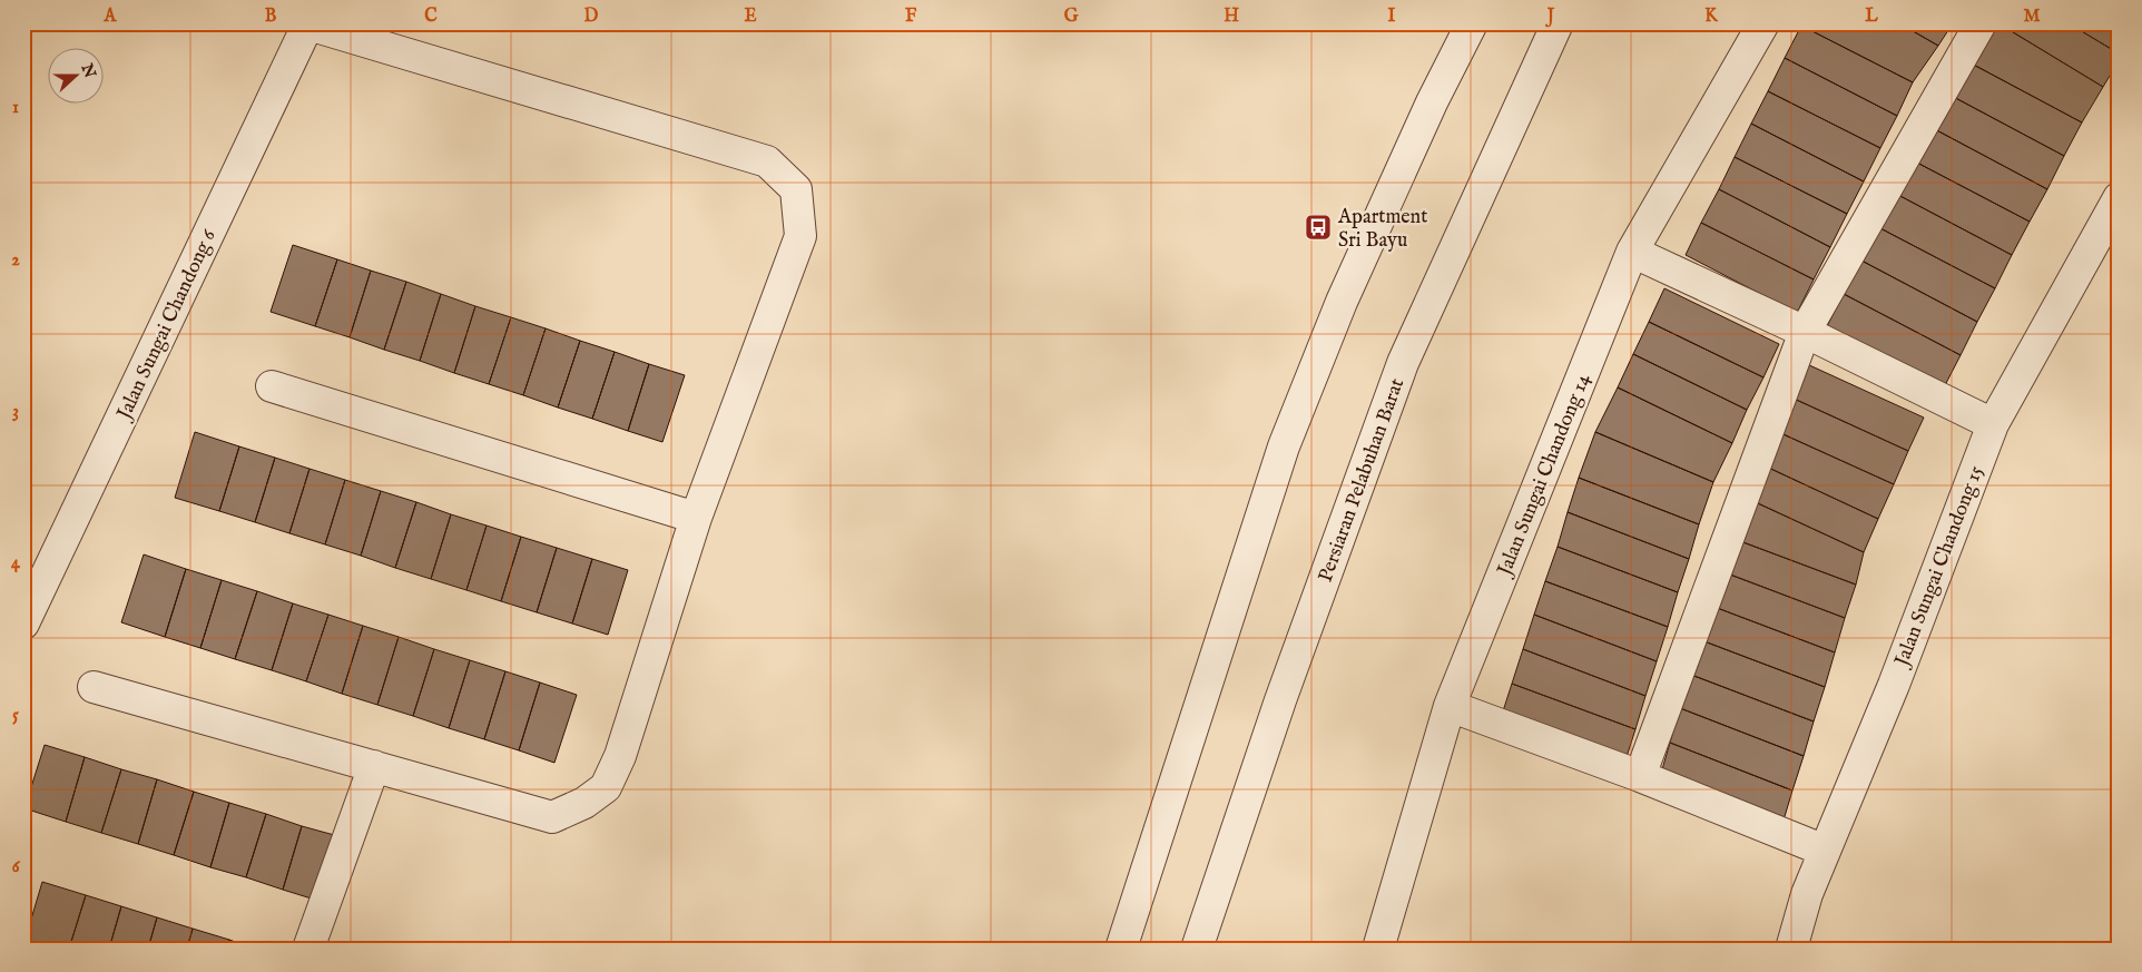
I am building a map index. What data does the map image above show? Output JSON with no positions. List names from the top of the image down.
{
  "streets": {
    "street": [
      "Jalan Sungai Chandong 6",
      "Jalan Sungai Chandong 14",
      "Persiaran Pelabuhan Barat",
      "Jalan Sungai Chandong 15"
    ]
  },
  "places": {
    "bus stop": ["Apartment Sri Bayu"]
  },
  "north": "right",
  "grid": {
    "columns": [
      "A",
      "B",
      "C",
      "D",
      "E",
      "F",
      "G",
      "H",
      "I",
      "J",
      "K",
      "L",
      "M"
    ],
    "rows": [
      "1",
      "2",
      "3",
      "4",
      "5",
      "6"
    ]
  }
}
